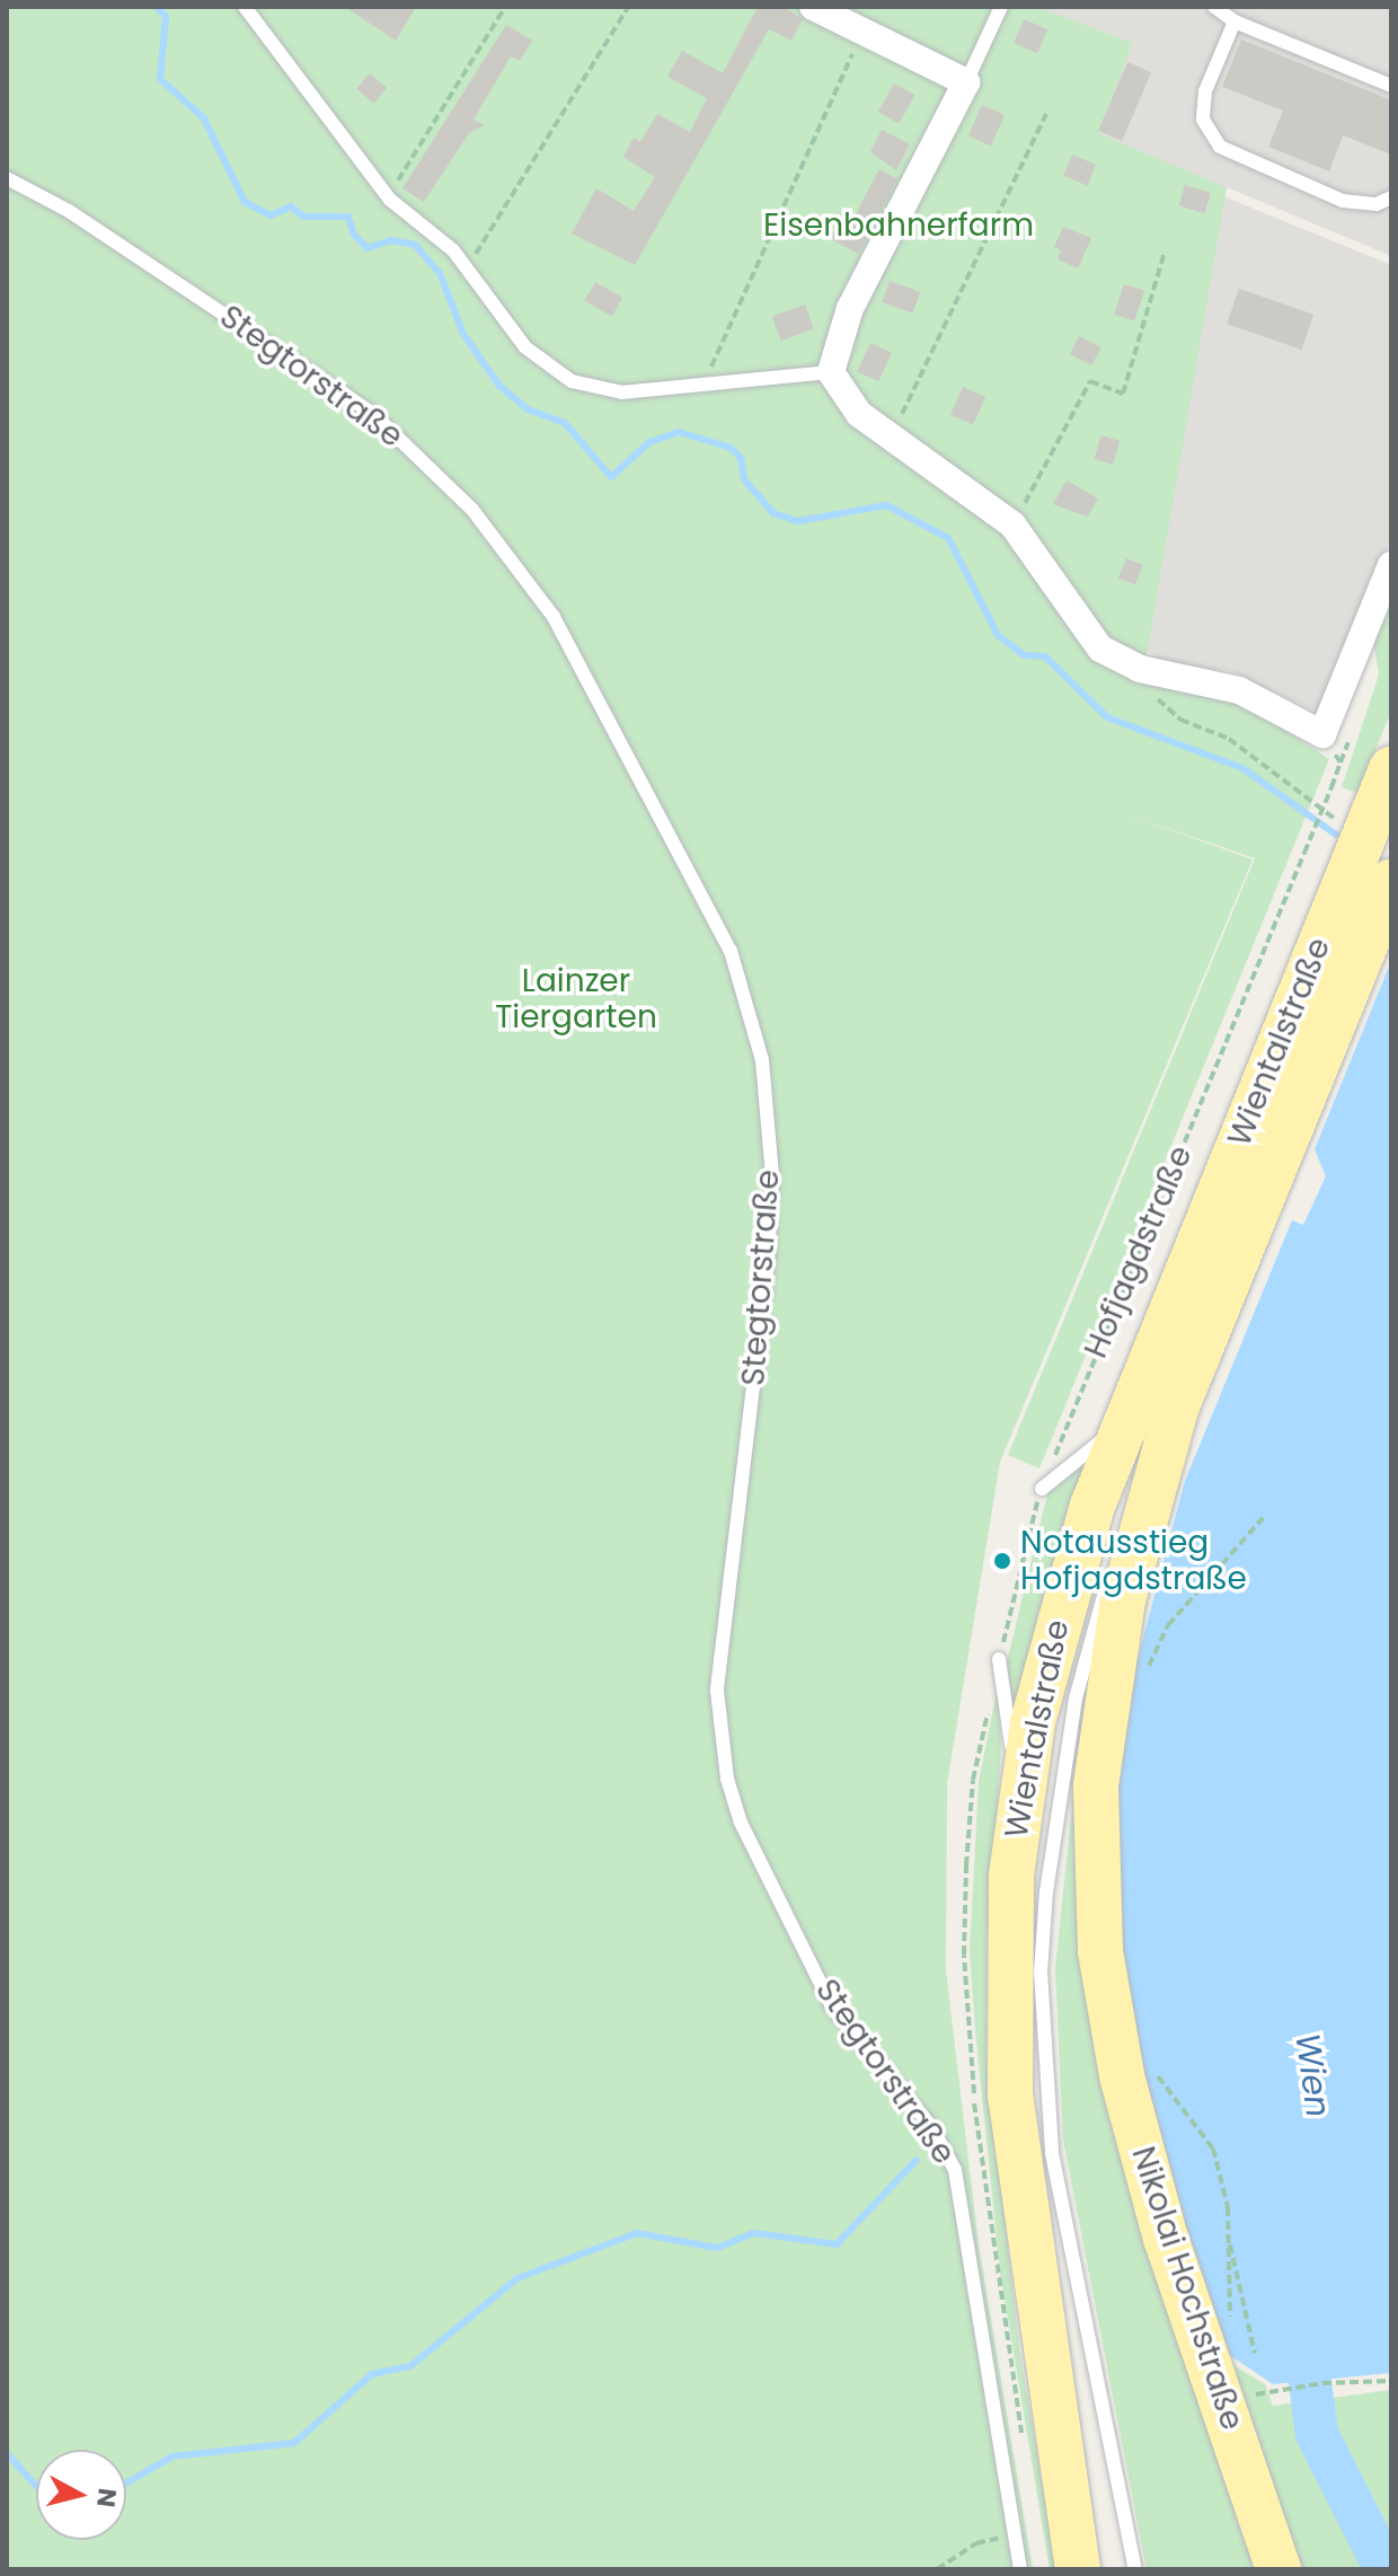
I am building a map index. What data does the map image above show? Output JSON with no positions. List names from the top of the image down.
{
  "streets": {
    "main road": ["Wientalstraße", "Nikolai Hochstraße"],
    "lane": ["Stegtorstraße"],
    "path": ["Hofjagdstraße"]
  },
  "crossings": [
    ["Wientalstraße", "Nikolai Hochstraße"]
  ],
  "water": ["Wien"],
  "parks": ["Eisenbahnerfarm", "Lainzer Tiergarten"],
  "places": ["Notausstieg Hofjagdstraße"],
  "north": "right"
}
